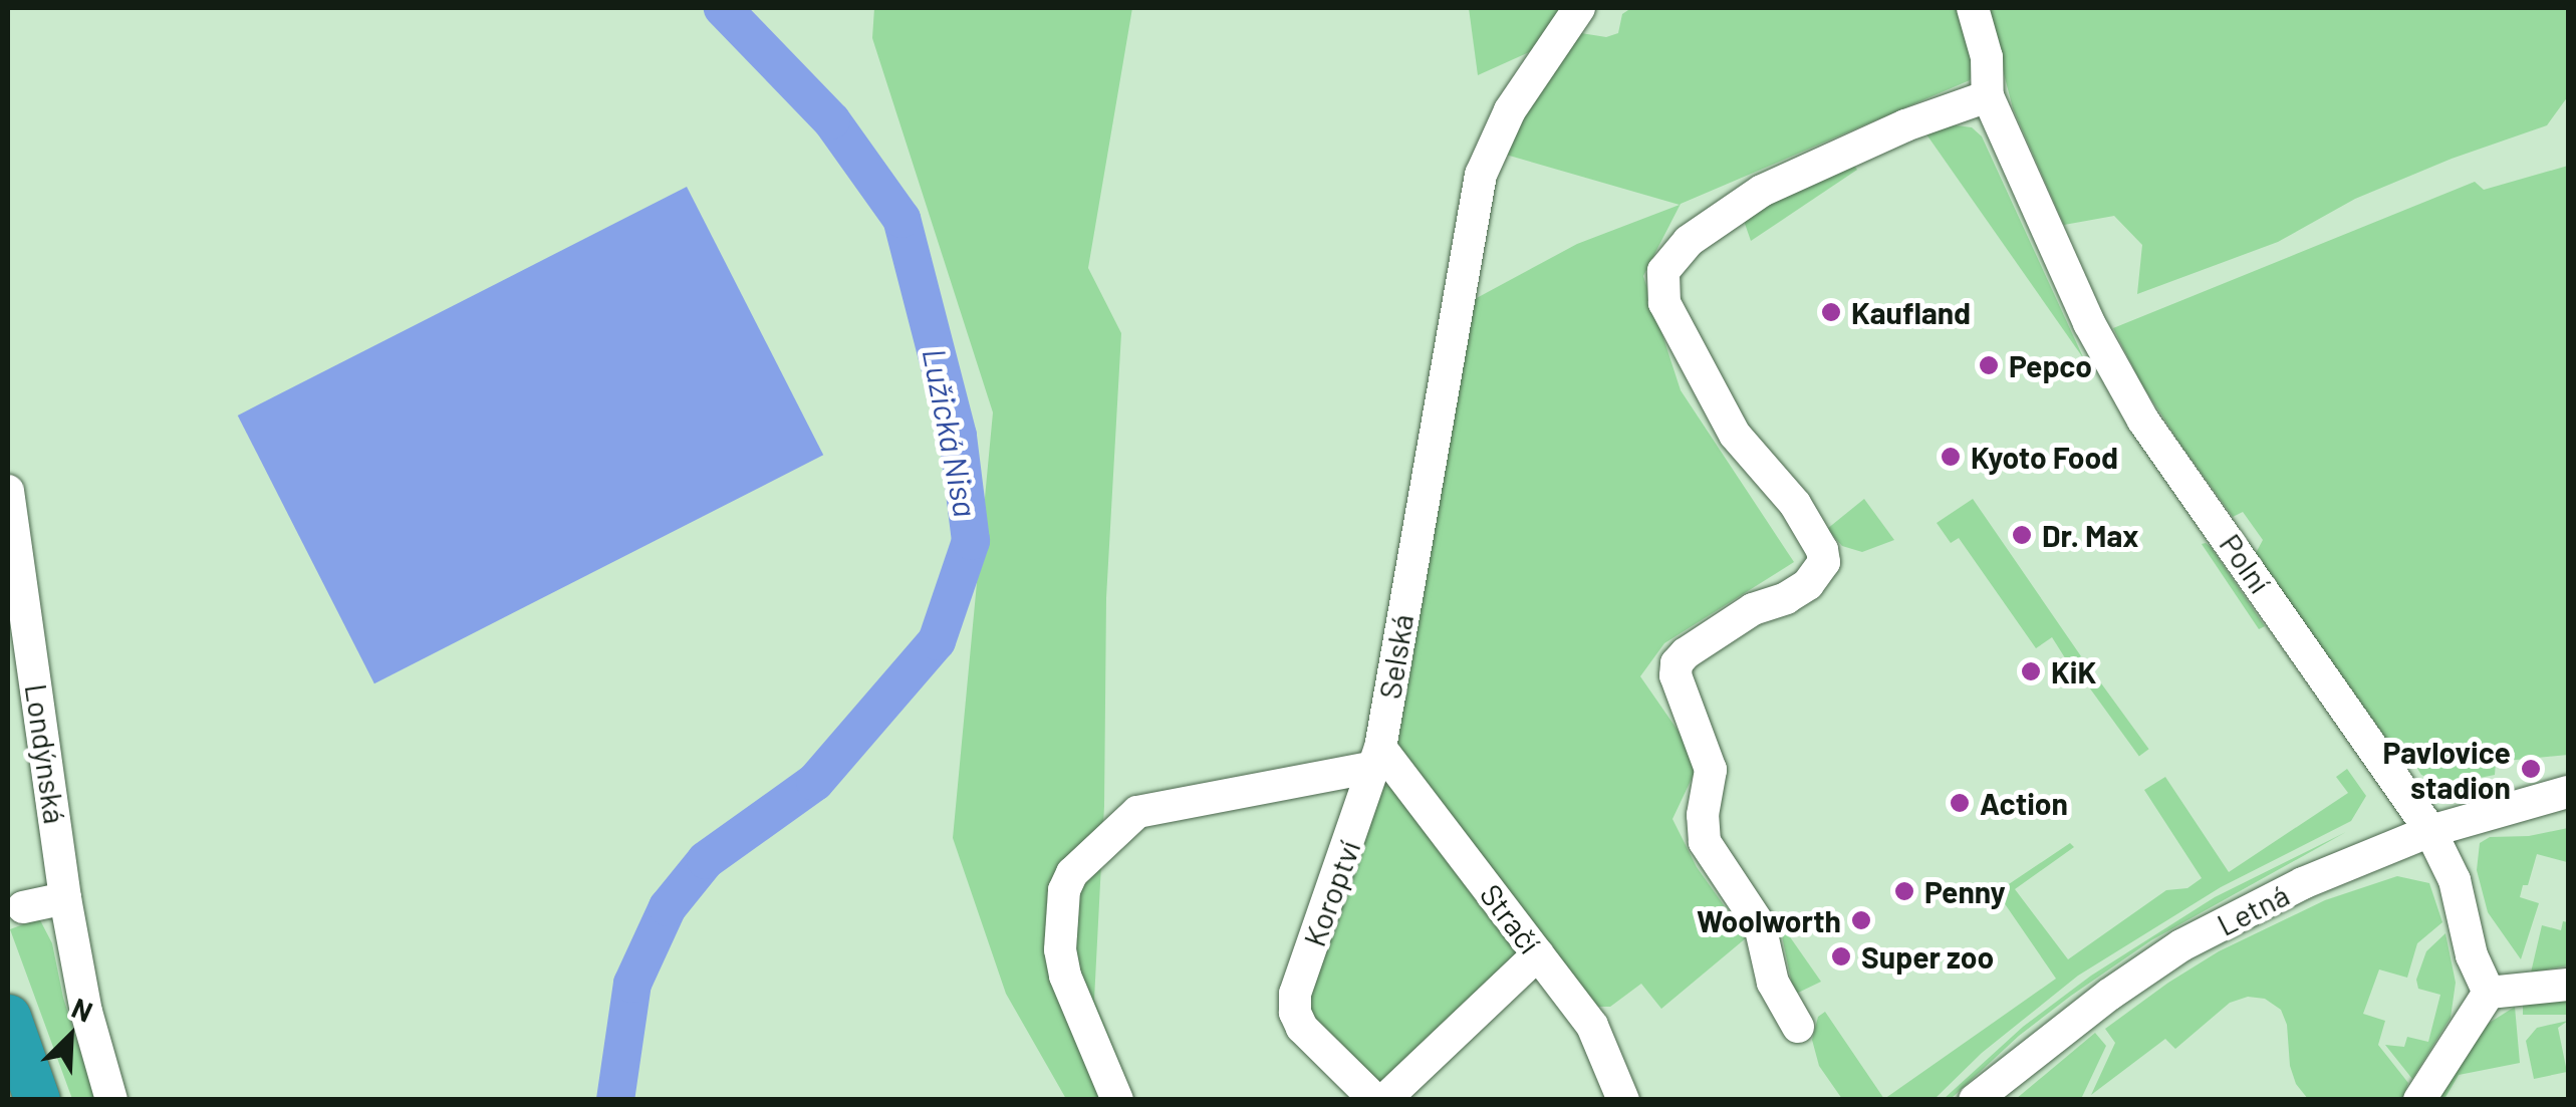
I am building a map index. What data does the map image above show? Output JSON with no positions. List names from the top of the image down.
{
  "streets": {
    "street": [
      "Polní",
      "Selská",
      "Londýnská",
      "Koroptví",
      "Letná",
      "Stračí"
    ]
  },
  "crossings": [
    ["Polní", "Letná"],
    ["Selská", "Koroptví"],
    ["Selská", "Stračí"],
    ["Koroptví", "Stračí"]
  ],
  "water": ["Lužická Nisa"],
  "places": [
    "Kaufland",
    "Pepco",
    "Kyoto Food",
    "Dr. Max",
    "KiK",
    "Pavlovice stadion",
    "Action",
    "Penny",
    "Woolworth",
    "Super zoo"
  ],
  "north": "top right"
}
